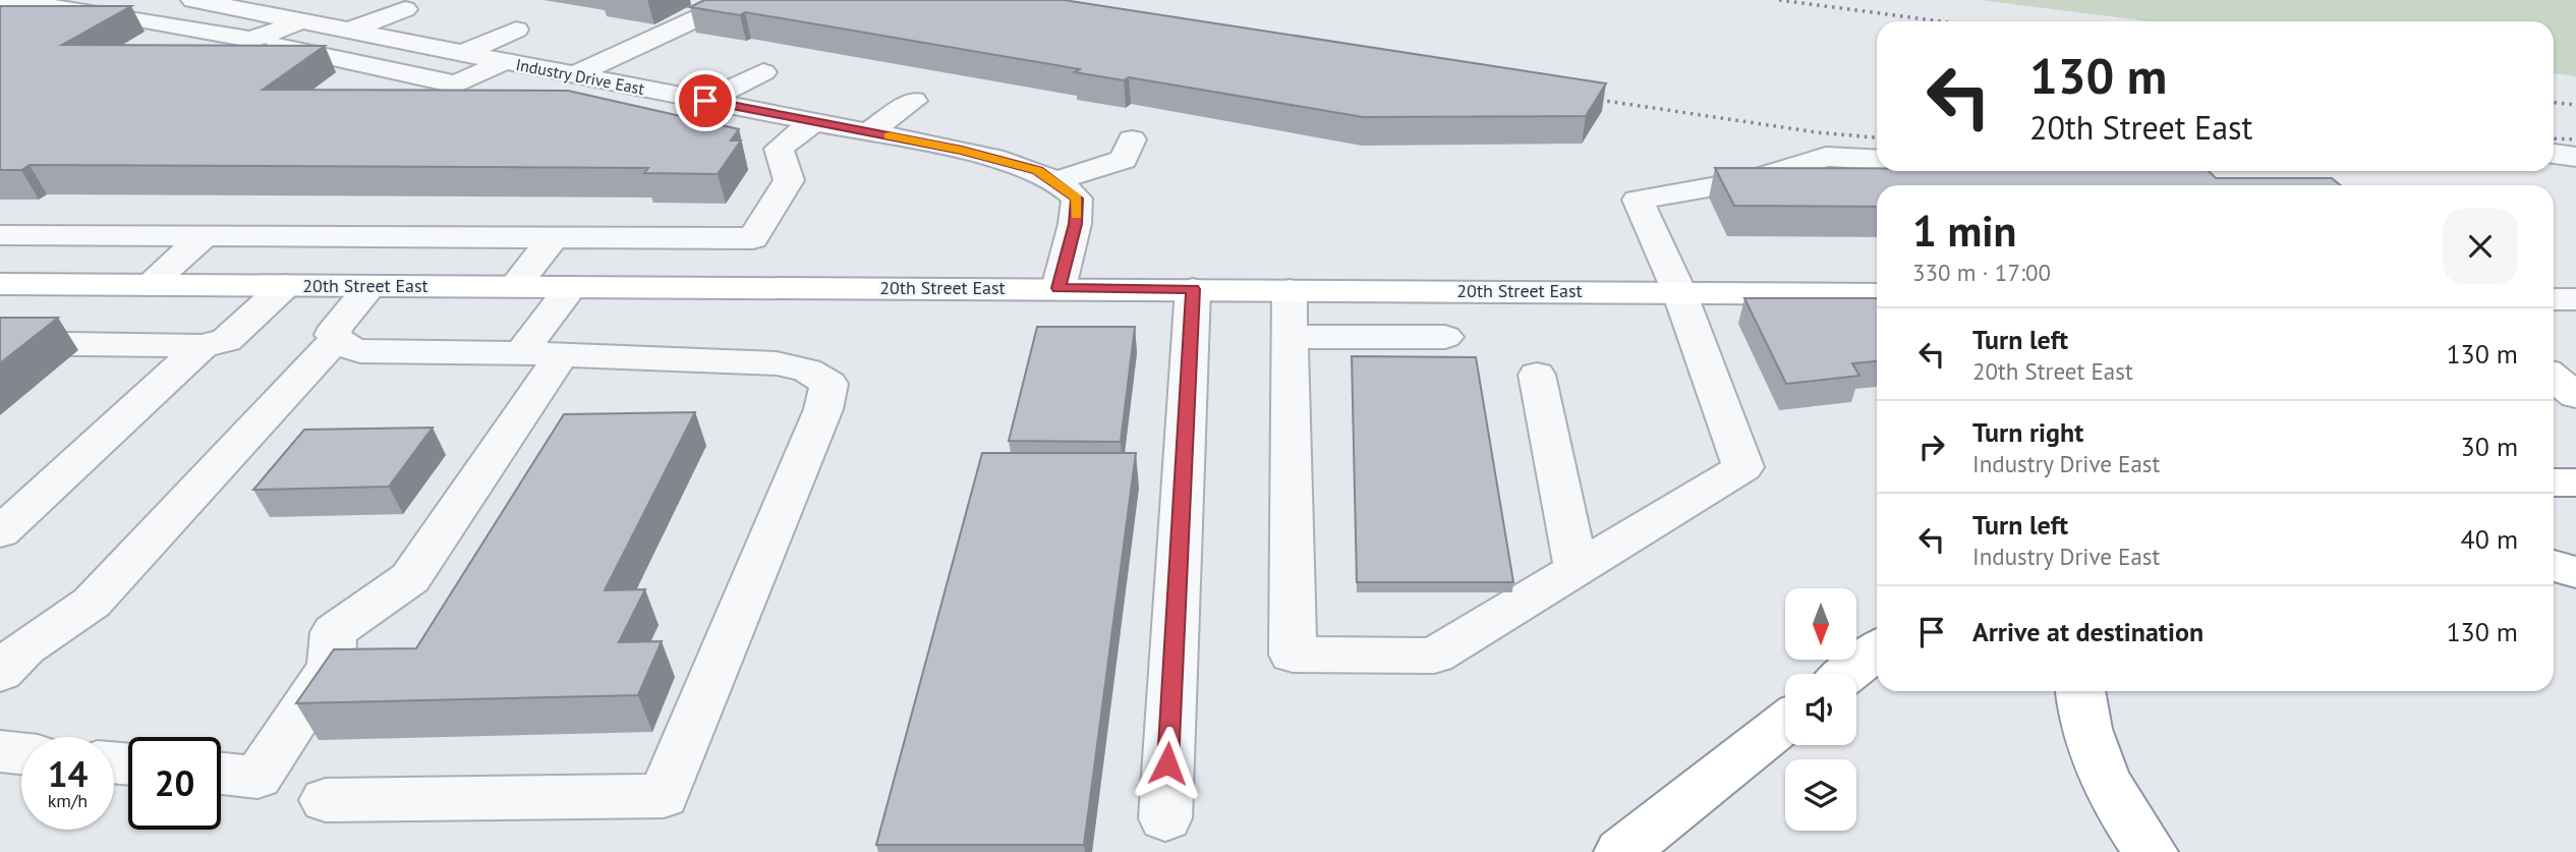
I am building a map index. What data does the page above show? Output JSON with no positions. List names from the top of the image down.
{
  "streets": {
    "main road": ["20th Street East"],
    "street": ["Industry Drive East"]
  },
  "crossings": [
    ["Industry Drive East", "20th Street East"]
  ],
  "north": "bottom",
  "page": {
    "turn": ["130 m", "20th Street East"],
    "heading": ["1 min", "330 m · 17:00"],
    "list": [
      {
        "name": "Turn left",
        "note": "20th Street East",
        "value": "130 m"
      },
      {
        "name": "Turn right",
        "note": "Industry Drive East",
        "value": "30 m"
      },
      {
        "name": "Turn left",
        "note": "Industry Drive East",
        "value": "40 m"
      },
      {
        "name": "Arrive at destination",
        "value": "130 m"
      }
    ],
    "speed": "14 km/h",
    "limit": "20"
  }
}
